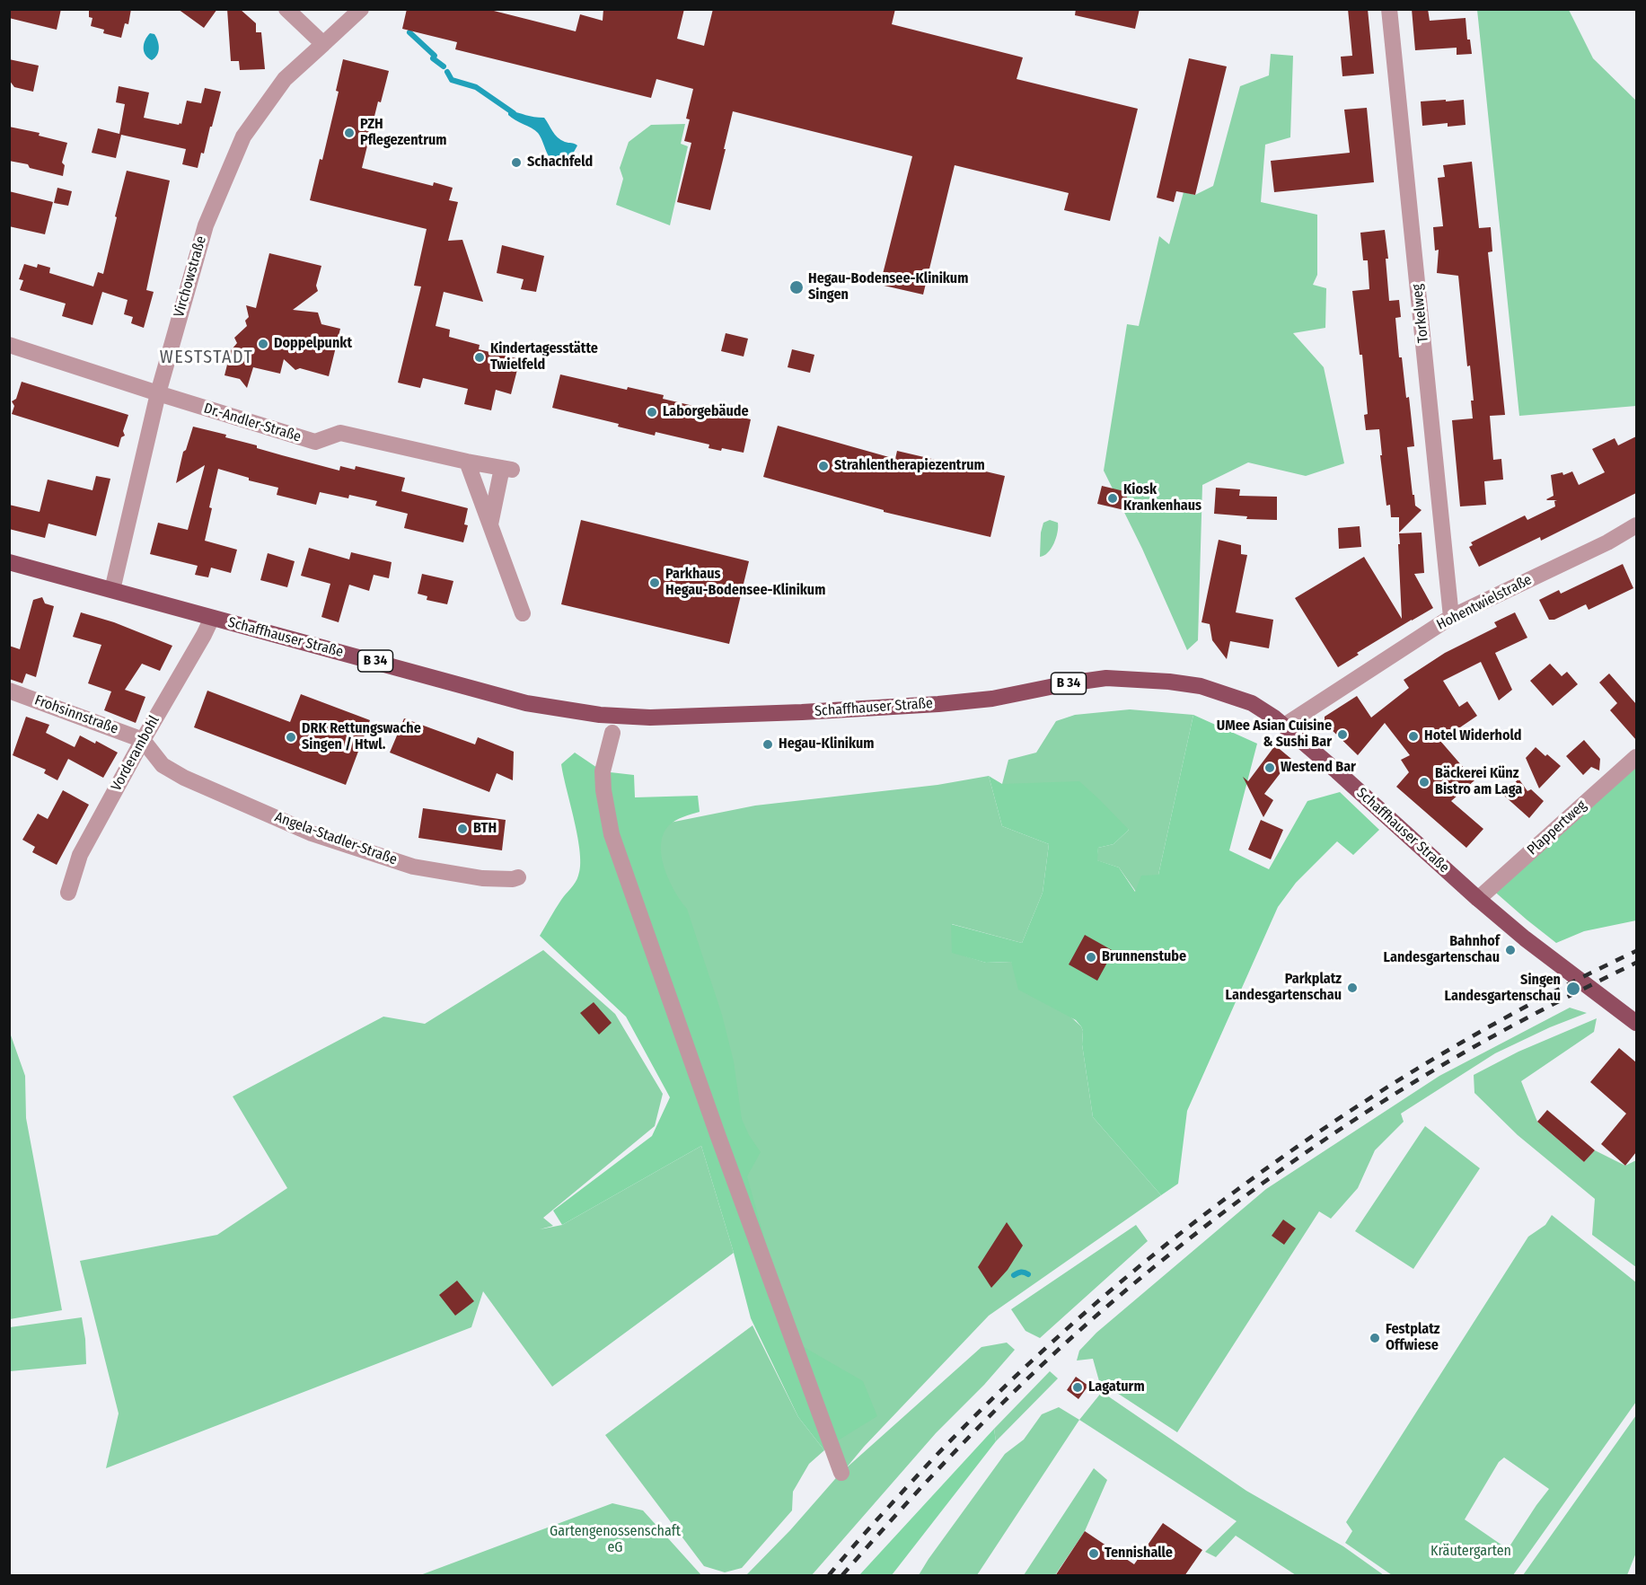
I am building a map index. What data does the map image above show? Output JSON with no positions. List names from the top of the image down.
{
  "streets": {
    "main road": ["Schaffhauser Straße", "B 34"],
    "street": [
      "Virchowstraße",
      "Torkelweg",
      "Dr.-Andler-Straße",
      "Hohentwielstraße",
      "Frohsinnstraße",
      "Vorderambohl",
      "Plappertweg",
      "Angela-Stadler-Straße"
    ]
  },
  "crossings": [
    ["Virchowstraße", "Dr.-Andler-Straße"],
    ["Virchowstraße", "Schaffhauser Straße"],
    ["Torkelweg", "Hohentwielstraße"],
    ["Hohentwielstraße", "Schaffhauser Straße"],
    ["Schaffhauser Straße", "Vorderambohl"],
    ["Schaffhauser Straße", "Plappertweg"],
    ["Frohsinnstraße", "Vorderambohl"],
    ["Frohsinnstraße", "Angela-Stadler-Straße"],
    ["Vorderambohl", "Angela-Stadler-Straße"]
  ],
  "districts": ["WESTSTADT"],
  "parks": ["Gartengenossenschaft eG", "Kräutergarten"],
  "places": [
    "PZH Pflegezentrum",
    "Schachfeld",
    "Hegau-Bodensee-Klinikum Singen",
    "Doppelpunkt",
    "Kindertagesstätte Twielfeld",
    "Laborgebäude",
    "Strahlentherapiezentrum",
    "Kiosk Krankenhaus",
    "Parkhaus Hegau-Bodensee-Klinikum",
    "UMee Asian Cuisine & Sushi Bar",
    "Hotel Widerhold",
    "DRK Rettungswache Singen / Htwl.",
    "Hegau-Klinikum",
    "Westend Bar",
    "Bäckerei Künz Bistro am Laga",
    "BTH",
    "Bahnhof Landesgartenschau",
    "Brunnenstube",
    "Parkplatz Landesgartenschau",
    "Singen Landesgartenschau",
    "Festplatz Offwiese",
    "Lagaturm",
    "Tennishalle"
  ]
}
